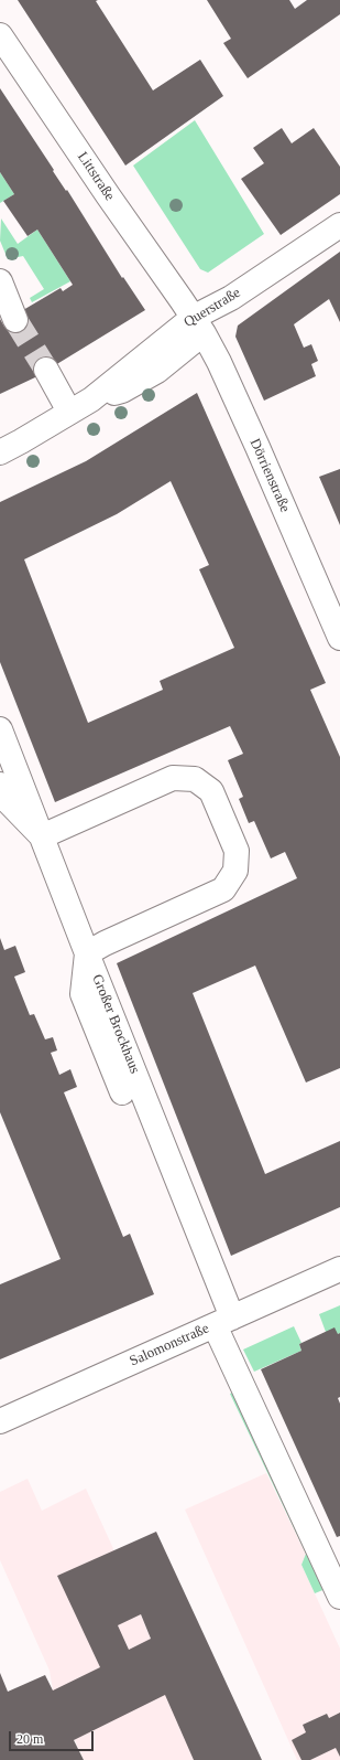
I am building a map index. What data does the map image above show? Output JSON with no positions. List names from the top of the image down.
{
  "streets": {
    "street": [
      "Littstraße",
      "Querstraße",
      "Dörrienstraße",
      "Großer Brockhaus",
      "Salomonstraße"
    ]
  },
  "crossings": [
    ["Littstraße", "Querstraße"],
    ["Littstraße", "Dörrienstraße"],
    ["Querstraße", "Dörrienstraße"],
    ["Großer Brockhaus", "Salomonstraße"]
  ],
  "scale_bar": "20 m"
}
